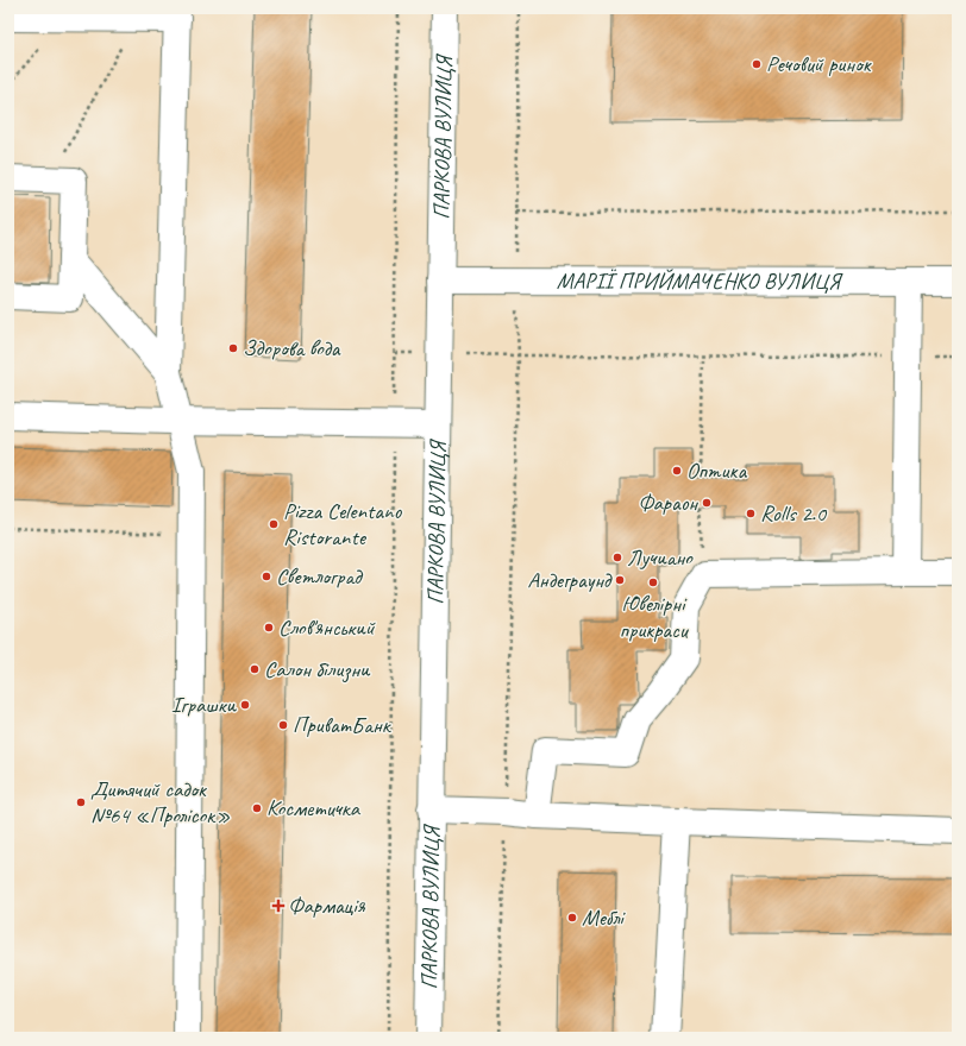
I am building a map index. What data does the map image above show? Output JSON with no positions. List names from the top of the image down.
{
  "streets": {
    "street": ["ПАРКОВА ВУЛИЦЯ", "МАРІЇ ПРИЙМАЧЕНКО ВУЛИЦЯ"]
  },
  "crossings": [
    ["ПАРКОВА ВУЛИЦЯ", "МАРІЇ ПРИЙМАЧЕНКО ВУЛИЦЯ"]
  ],
  "places": {
    "other": [
      "Речовий ринок",
      "Здорова вода",
      "Оптика",
      "Фараон",
      "Rolls 2.0",
      "Pizza Celentano Ristorante",
      "Лучиано",
      "Светлоград",
      "Андеграунд",
      "Ювелірні прикраси",
      "Слов'янський",
      "Салон білизни",
      "Іграшки",
      "ПриватБанк",
      "Дитячий садок №64 «Пролісок»",
      "Косметичка",
      "Меблі"
    ],
    "health": ["Фармація"]
  }
}
